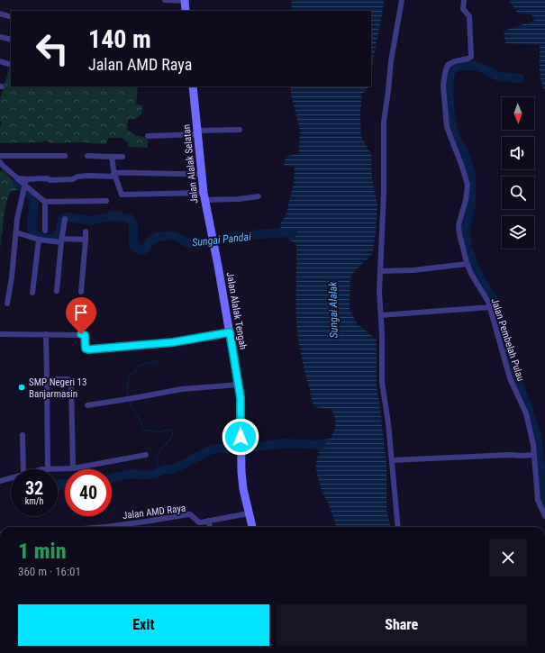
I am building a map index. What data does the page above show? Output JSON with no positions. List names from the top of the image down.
{
  "streets": {
    "street": [
      "Jalan Alalak Selatan",
      "Jalan Alalak Tengah",
      "Jalan Pembelah Pulau",
      "Jalan AMD Raya"
    ]
  },
  "crossings": [
    ["Jalan Alalak Selatan", "Jalan Alalak Tengah"],
    ["Jalan Alalak Tengah", "Jalan AMD Raya"]
  ],
  "water": ["Sungai Pandai", "Sungai Alalak"],
  "places": ["SMP Negeri 13 Banjarmasin"],
  "north": "bottom",
  "page": {
    "turn": ["140 m", "Jalan AMD Raya"],
    "speed": "32 km/h",
    "limit": "40",
    "heading": ["1 min", "360 m · 16:01"],
    "buttons": ["Exit", "Share"]
  }
}
